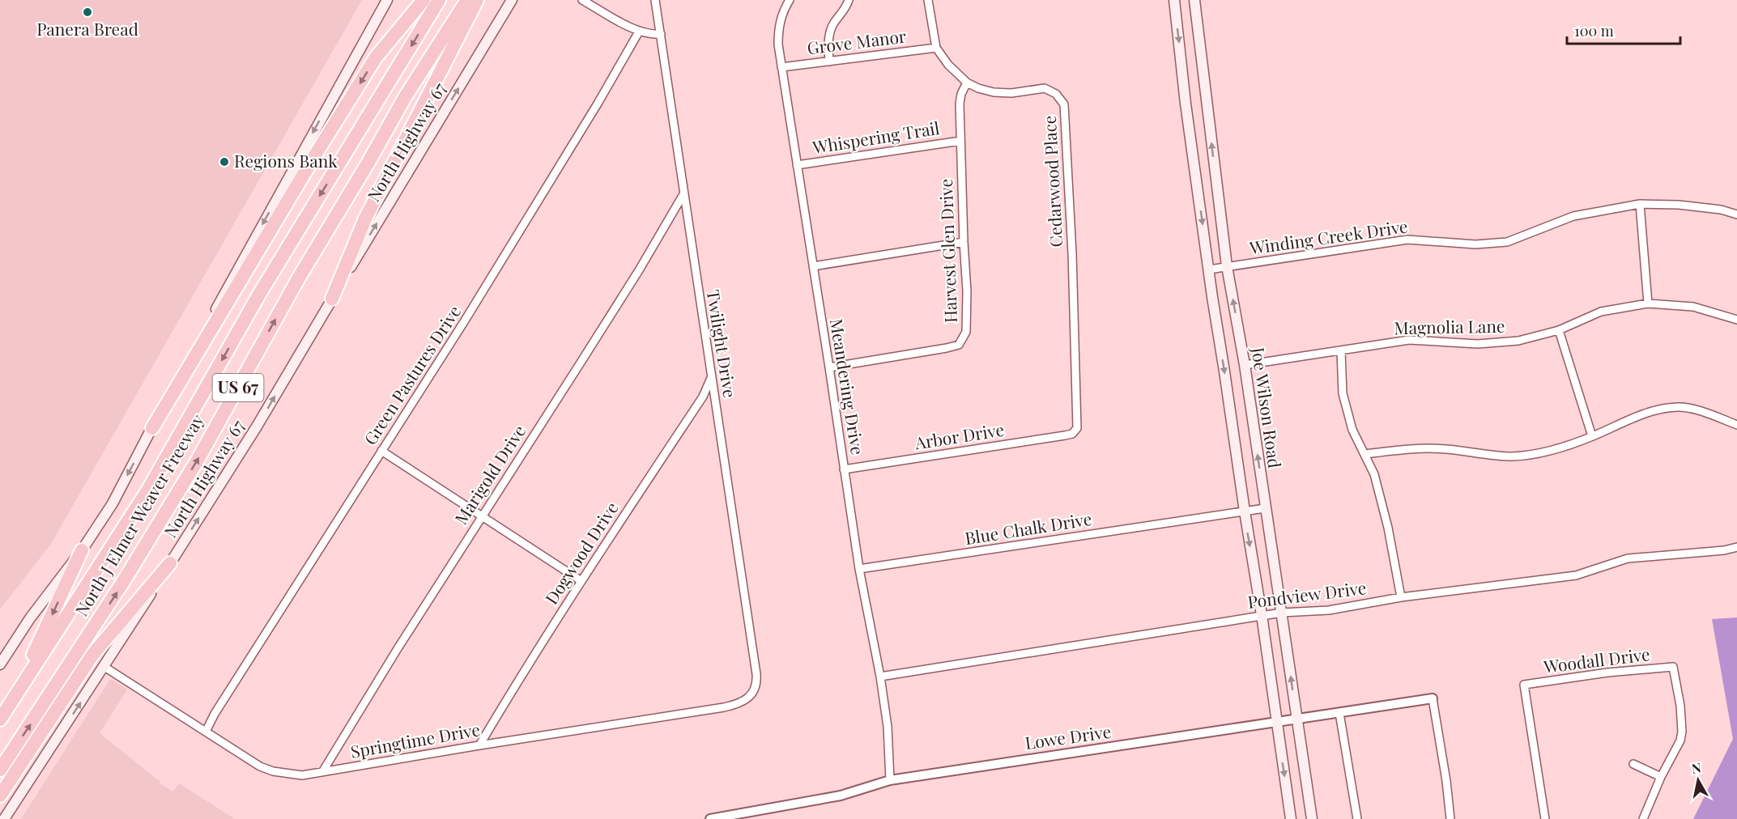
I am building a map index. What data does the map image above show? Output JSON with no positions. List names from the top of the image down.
{
  "streets": {
    "highway": ["US 67", "North J Elmer Weaver Freeway"],
    "main road": ["North Highway 67", "Joe Wilson Road"],
    "street": [
      "Grove Manor",
      "Whispering Trail",
      "Cedarwood Place",
      "Winding Creek Drive",
      "Harvest Glen Drive",
      "Magnolia Lane",
      "Twilight Drive",
      "Green Pastures Drive",
      "Meandering Drive",
      "Arbor Drive",
      "Marigold Drive",
      "Blue Chalk Drive",
      "Dogwood Drive",
      "Pondview Drive",
      "Woodall Drive",
      "Lowe Drive",
      "Springtime Drive"
    ]
  },
  "crossings": [
    ["Grove Manor", "Cedarwood Place"],
    ["Grove Manor", "Meandering Drive"],
    ["Whispering Trail", "Harvest Glen Drive"],
    ["Whispering Trail", "Meandering Drive"],
    ["North Highway 67", "Springtime Drive"],
    ["Cedarwood Place", "Harvest Glen Drive"],
    ["Cedarwood Place", "Arbor Drive"],
    ["Winding Creek Drive", "Joe Wilson Road"],
    ["Harvest Glen Drive", "Meandering Drive"],
    ["Magnolia Lane", "Joe Wilson Road"],
    ["Twilight Drive", "Marigold Drive"],
    ["Twilight Drive", "Dogwood Drive"],
    ["Twilight Drive", "Springtime Drive"],
    ["Green Pastures Drive", "Springtime Drive"],
    ["Meandering Drive", "Arbor Drive"],
    ["Meandering Drive", "Blue Chalk Drive"],
    ["Meandering Drive", "Pondview Drive"],
    ["Meandering Drive", "Lowe Drive"],
    ["Joe Wilson Road", "Blue Chalk Drive"],
    ["Joe Wilson Road", "Pondview Drive"],
    ["Joe Wilson Road", "Lowe Drive"],
    ["Marigold Drive", "Springtime Drive"],
    ["Dogwood Drive", "Springtime Drive"]
  ],
  "one_way": ["North Highway 67"],
  "places": ["Panera Bread", "Regions Bank"],
  "scale_bar": "100 m",
  "north": "top"
}
